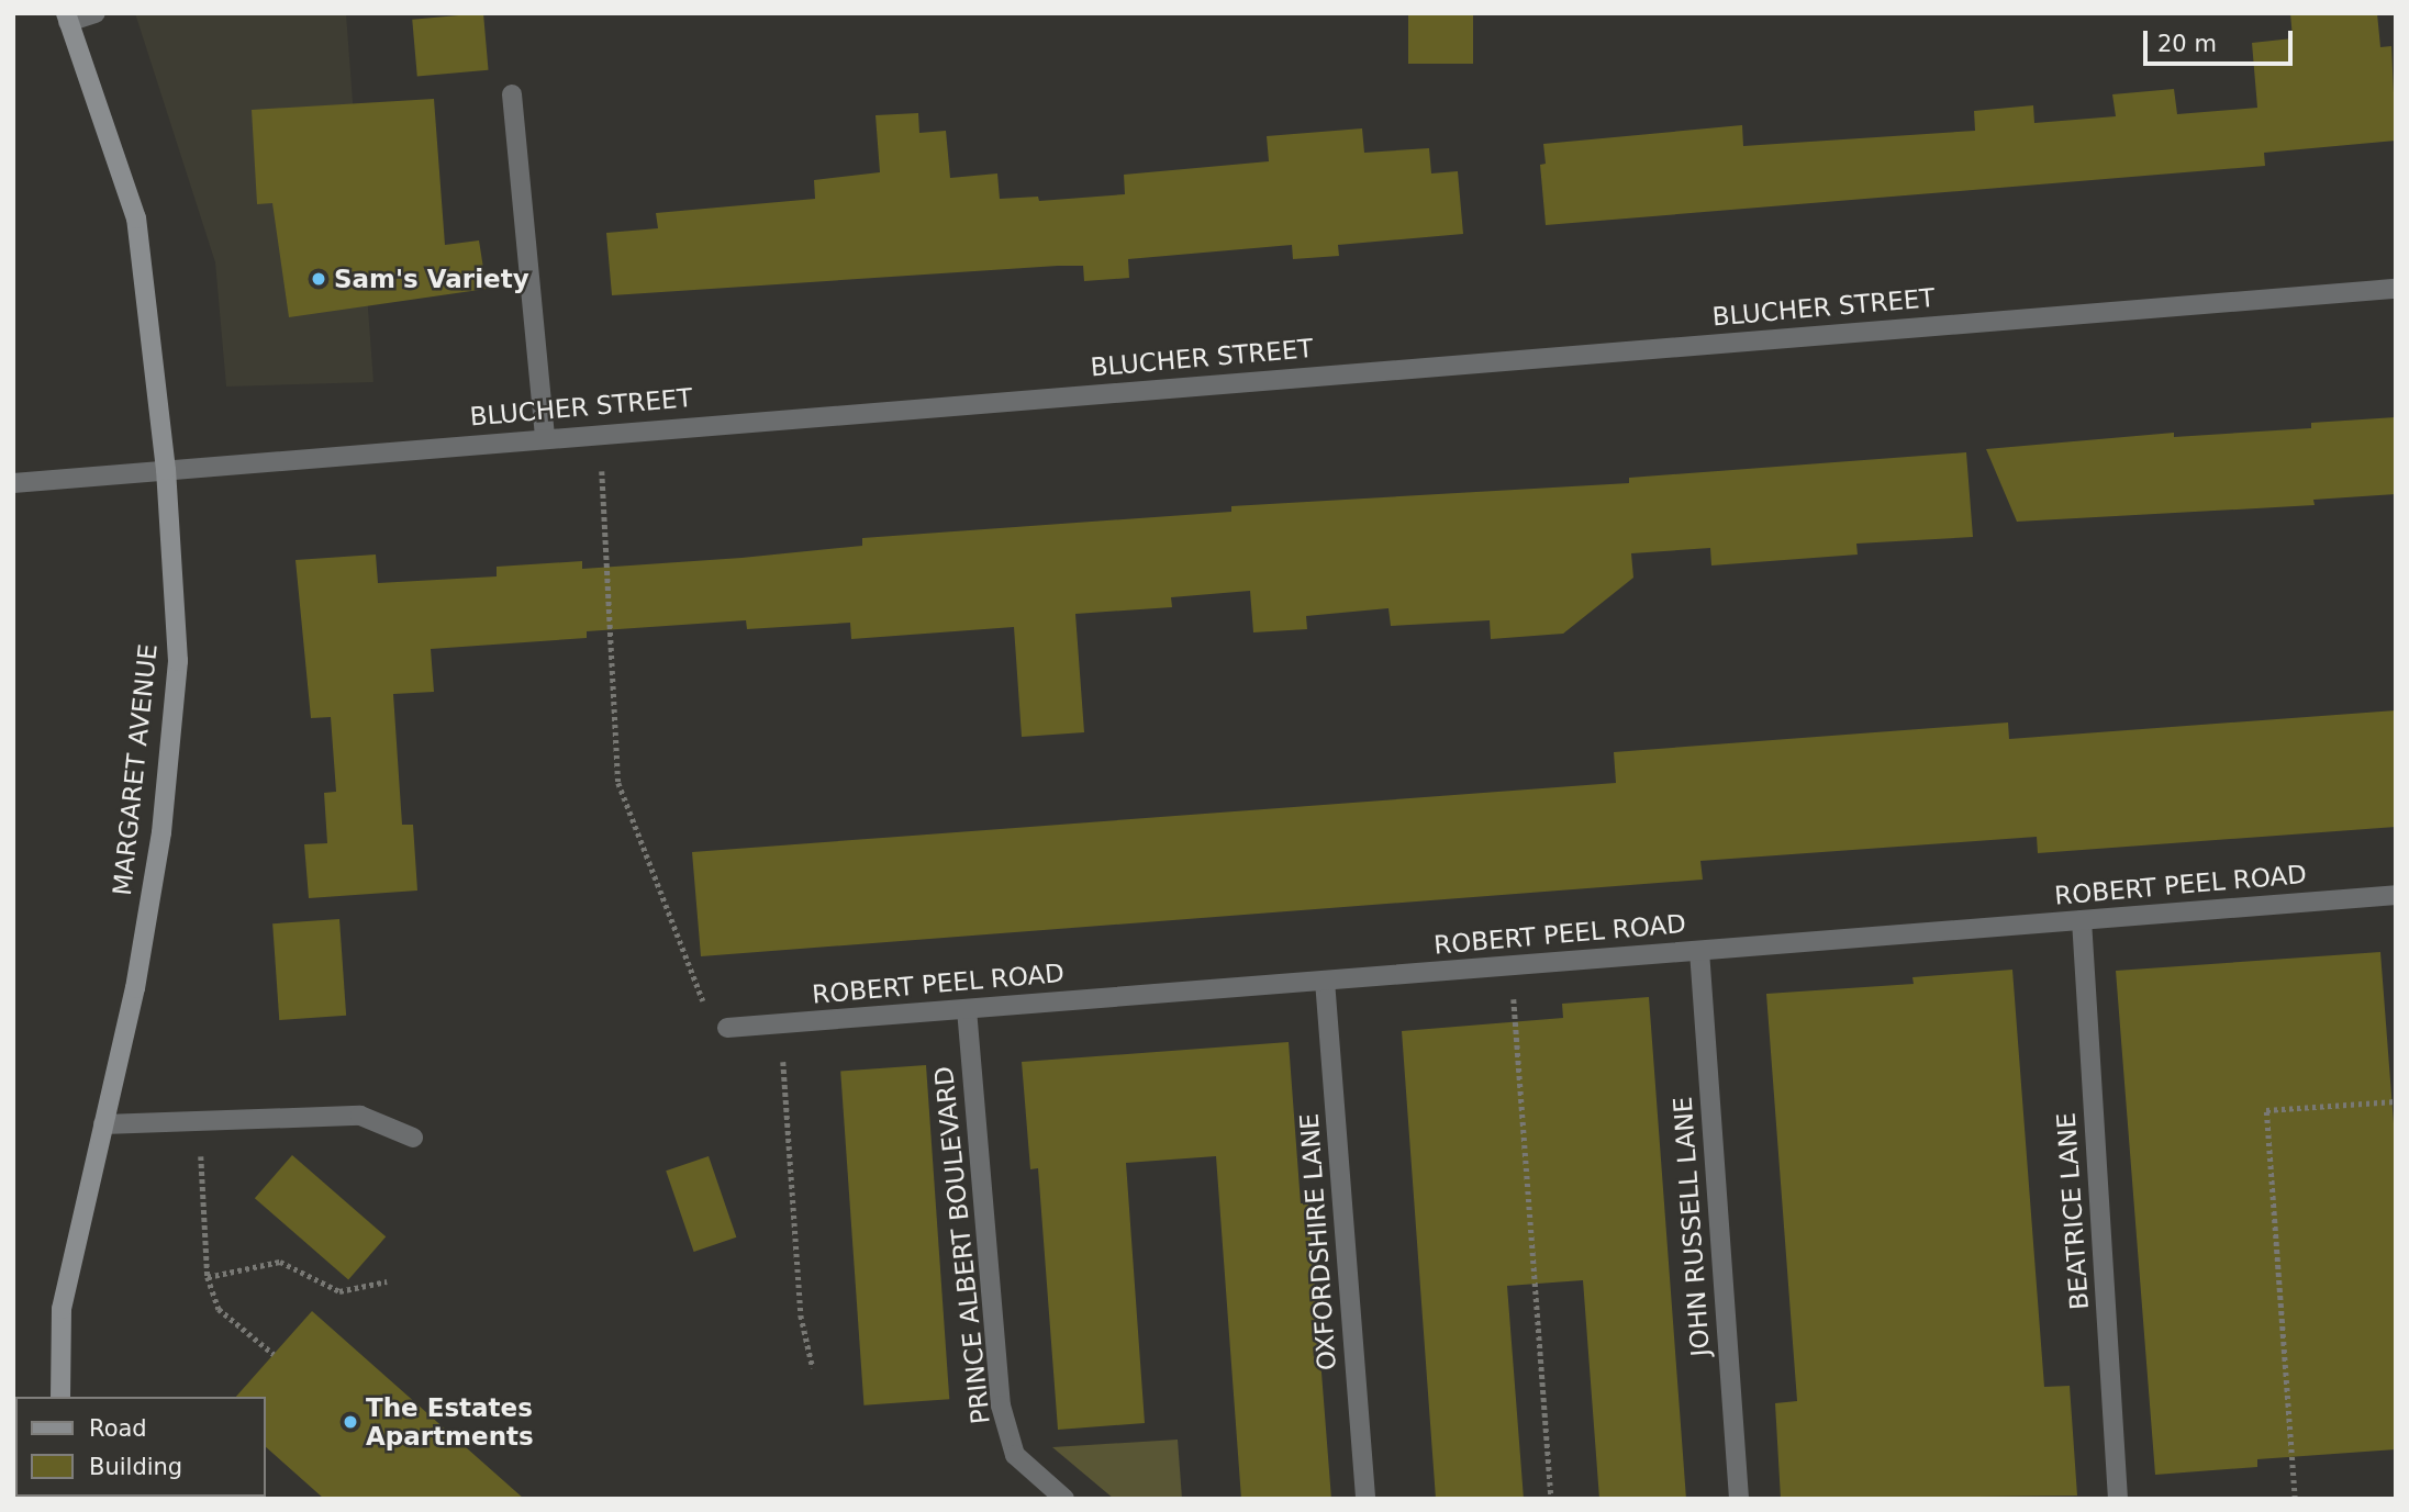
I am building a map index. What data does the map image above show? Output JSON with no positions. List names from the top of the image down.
{
  "streets": {
    "street": [
      "BLUCHER STREET",
      "MARGARET AVENUE",
      "ROBERT PEEL ROAD",
      "BEATRICE LANE",
      "JOHN RUSSELL LANE",
      "OXFORDSHIRE LANE",
      "PRINCE ALBERT BOULEVARD"
    ]
  },
  "crossings": [
    ["BLUCHER STREET", "MARGARET AVENUE"],
    ["ROBERT PEEL ROAD", "BEATRICE LANE"],
    ["ROBERT PEEL ROAD", "JOHN RUSSELL LANE"],
    ["ROBERT PEEL ROAD", "OXFORDSHIRE LANE"],
    ["ROBERT PEEL ROAD", "PRINCE ALBERT BOULEVARD"]
  ],
  "places": ["Sam's Variety", "The Estates Apartments"],
  "legend": ["Road", "Building"],
  "scale_bar": "20 m"
}
